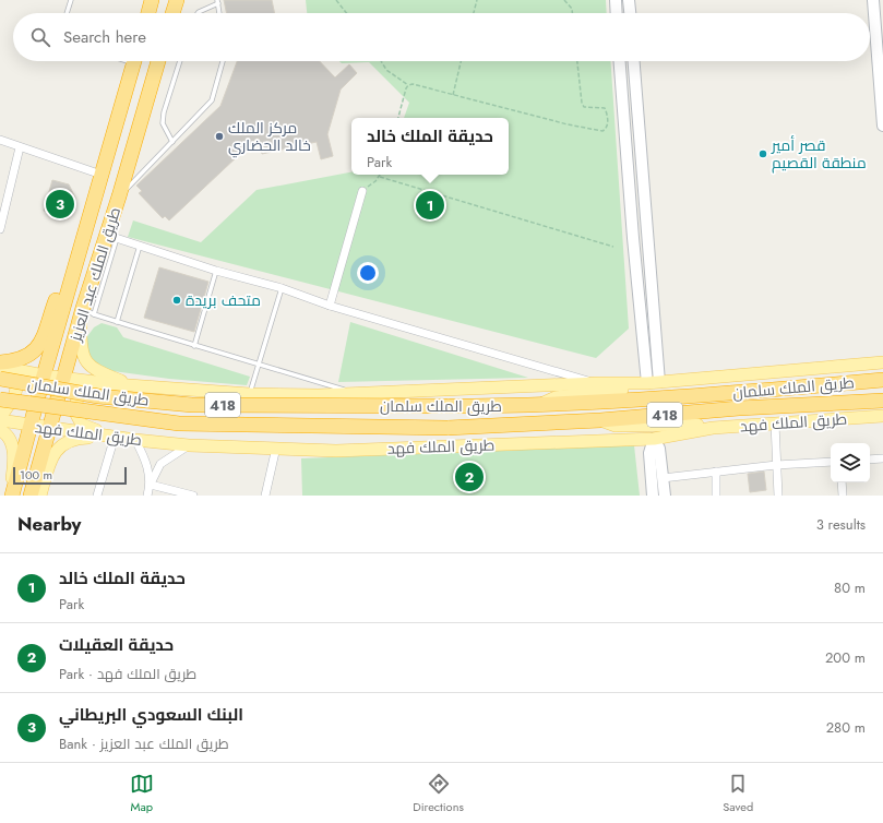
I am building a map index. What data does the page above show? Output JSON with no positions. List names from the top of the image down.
{
  "streets": {
    "highway": ["طريق الملك عبد العزيز", "طريق الملك سلمان", "418"],
    "main road": ["طريق الملك فهد"]
  },
  "crossings": [
    ["طريق الملك عبد العزيز", "طريق الملك فهد"]
  ],
  "places": ["مركز الملك خالد الحضاري", "قصر أمير منطقة القصيم", "متحف بريدة"],
  "scale_bar": "100 m",
  "page": {
    "search": "Search here",
    "popup": ["حديقة الملك خالد", "Park"],
    "pins": ["3", "1", "2"],
    "scale": "100 m",
    "heading": ["Nearby", "3 results"],
    "list": [
      {
        "mark": "1",
        "name": "حديقة الملك خالد",
        "note": "Park",
        "value": "80 m"
      },
      {
        "mark": "2",
        "name": "حديقة العقيلات",
        "note": "Park · طريق الملك فهد",
        "value": "200 m"
      },
      {
        "mark": "3",
        "name": "البنك السعودي البريطاني",
        "note": "Bank · طريق الملك عبد العزيز",
        "value": "280 m"
      }
    ],
    "nav": ["Map", "Directions", "Saved"]
  }
}
